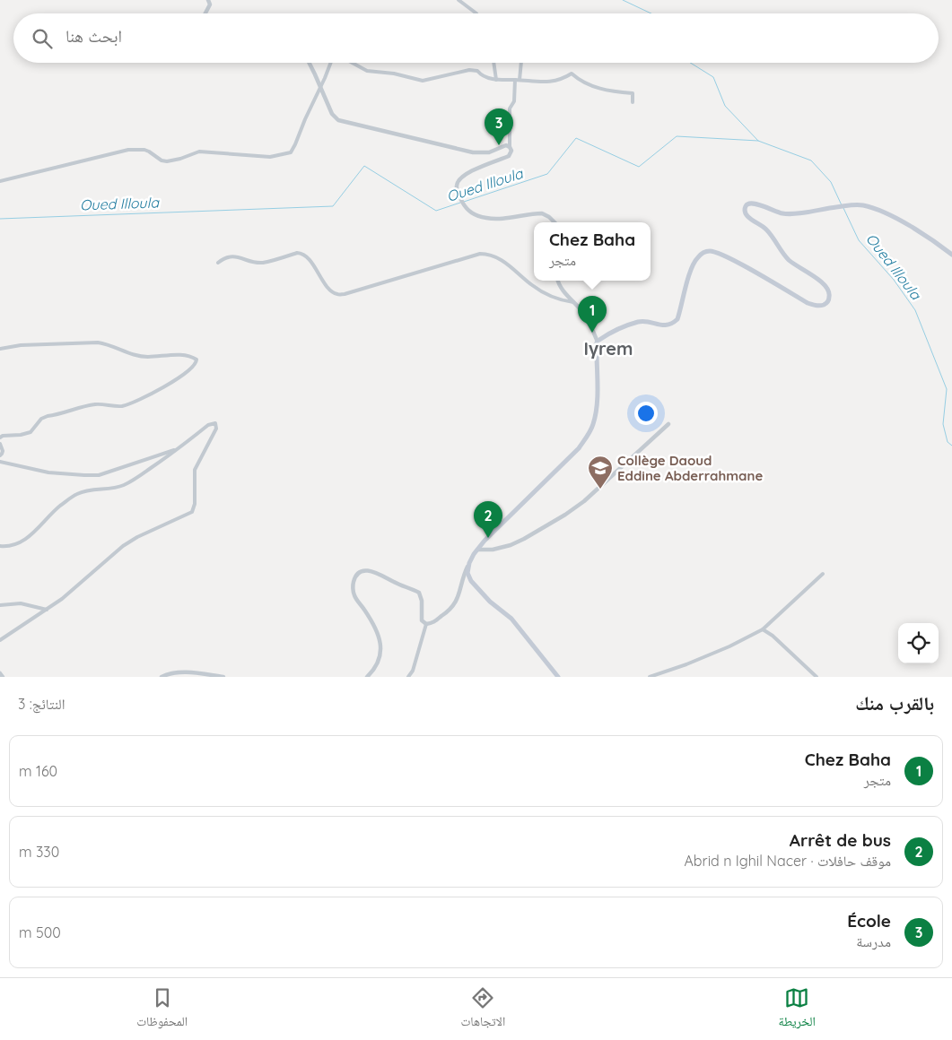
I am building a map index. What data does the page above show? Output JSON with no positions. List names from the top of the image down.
{
  "districts": ["Iγrem"],
  "water": ["Oued Illoula"],
  "places": {
    "school or university": ["Collège Daoud Eddine Abderrahmane"]
  },
  "page": {
    "search": "ابحث هنا",
    "pins": ["3", "1", "2"],
    "popup": ["Chez Baha", "متجر"],
    "heading": ["بالقرب منك", "النتائج: 3"],
    "list": [
      {
        "mark": "1",
        "name": "Chez Baha",
        "note": "متجر",
        "value": "160 m"
      },
      {
        "mark": "2",
        "name": "Arrêt de bus",
        "note": "موقف حافلات · Abrid n Ighil Nacer",
        "value": "330 m"
      },
      {
        "mark": "3",
        "name": "École",
        "note": "مدرسة",
        "value": "500 m"
      }
    ],
    "nav": ["الخريطة", "الاتجاهات", "المحفوظات"]
  }
}
